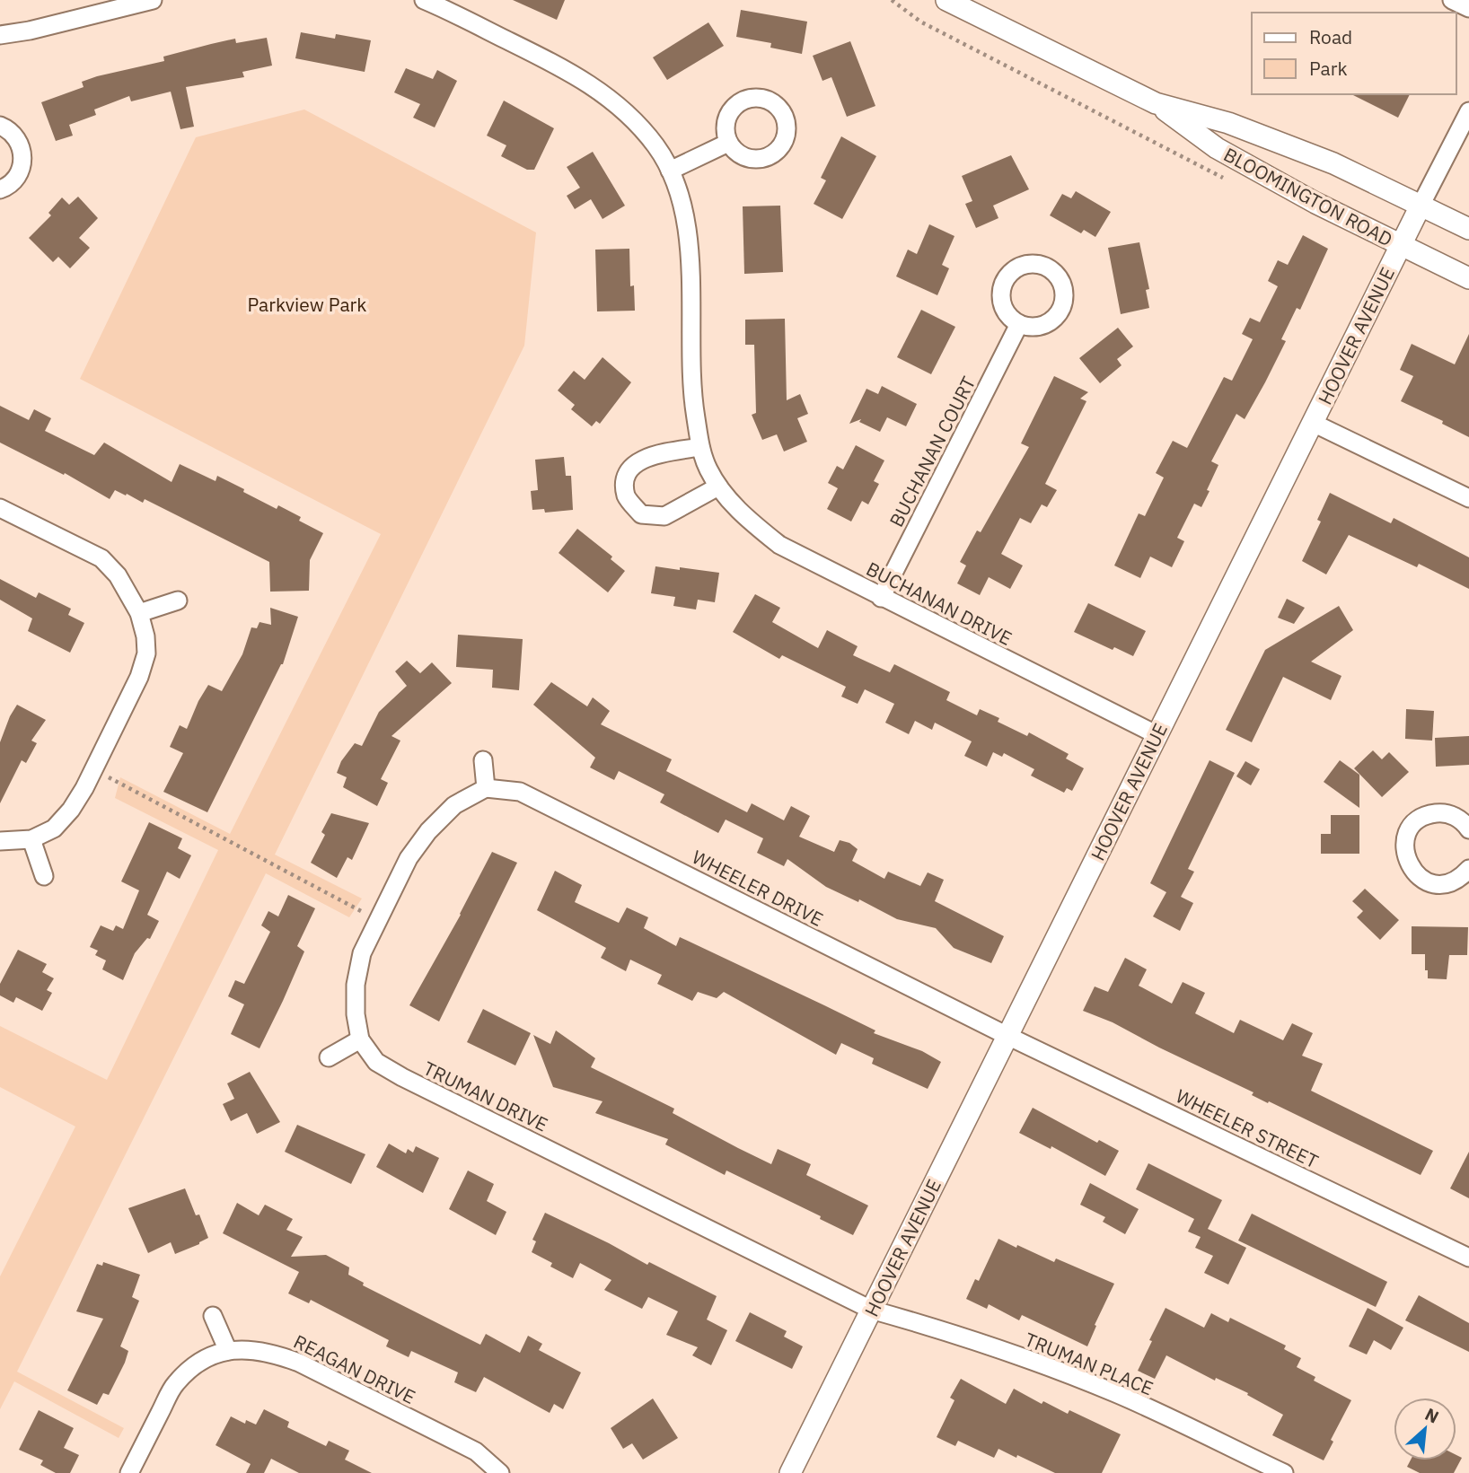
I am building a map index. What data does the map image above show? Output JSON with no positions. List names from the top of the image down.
{
  "streets": {
    "street": [
      "BLOOMINGTON ROAD",
      "HOOVER AVENUE",
      "BUCHANAN COURT",
      "BUCHANAN DRIVE",
      "WHEELER DRIVE",
      "TRUMAN DRIVE",
      "WHEELER STREET",
      "TRUMAN PLACE",
      "REAGAN DRIVE"
    ]
  },
  "crossings": [
    ["BLOOMINGTON ROAD", "HOOVER AVENUE"],
    ["HOOVER AVENUE", "BUCHANAN DRIVE"],
    ["HOOVER AVENUE", "WHEELER DRIVE"],
    ["HOOVER AVENUE", "TRUMAN DRIVE"],
    ["HOOVER AVENUE", "WHEELER STREET"],
    ["HOOVER AVENUE", "TRUMAN PLACE"],
    ["BUCHANAN COURT", "BUCHANAN DRIVE"],
    ["WHEELER DRIVE", "WHEELER STREET"],
    ["TRUMAN DRIVE", "TRUMAN PLACE"]
  ],
  "parks": ["Parkview Park"],
  "legend": ["Road", "Park"],
  "north": "top right"
}
